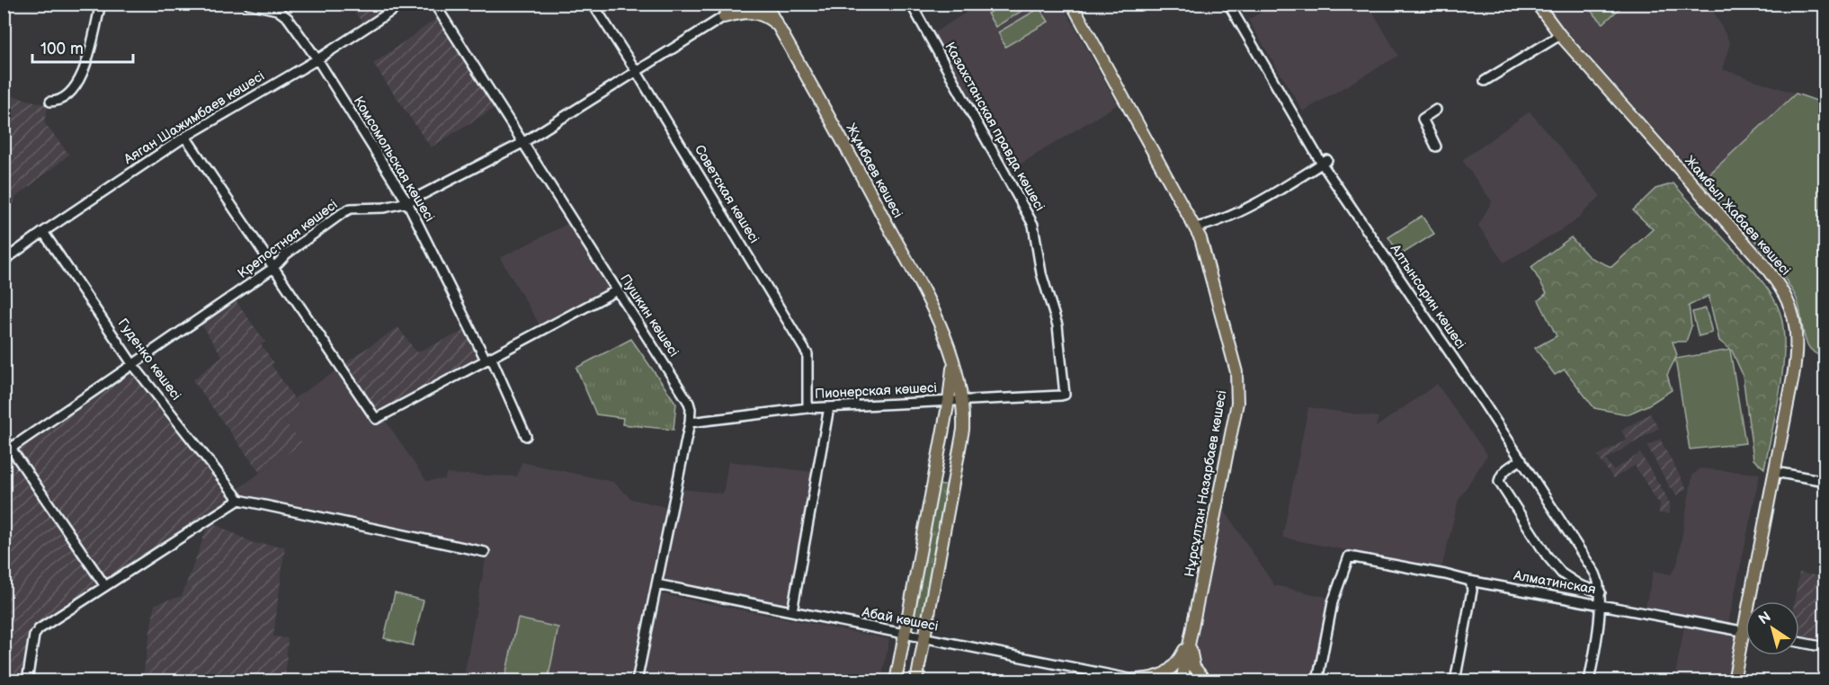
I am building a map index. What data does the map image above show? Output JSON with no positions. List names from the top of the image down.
{
  "streets": {
    "main road": ["Жұмбаев көшесі", "Жамбыл Жабаев көшесі", "Нұрсұлтан Назарбаев көшесі"],
    "street": [
      "Аяган Шажимбаев көшесі",
      "Казахстанская правда көшесі",
      "Комсомольская көшесі",
      "Советская көшесі",
      "Крепостная көшесі",
      "Алтынсарин көшесі",
      "Пушкин көшесі",
      "Гуденко көшесі",
      "Пионерская көшесі",
      "Алматинская",
      "Абай көшесі"
    ]
  },
  "crossings": [
    ["Аяган Шажимбаев көшесі", "Комсомольская көшесі"],
    ["Аяган Шажимбаев көшесі", "Гуденко көшесі"],
    ["Казахстанская правда көшесі", "Пионерская көшесі"],
    ["Комсомольская көшесі", "Крепостная көшесі"],
    ["Жұмбаев көшесі", "Пионерская көшесі"],
    ["Жұмбаев көшесі", "Абай көшесі"],
    ["Советская көшесі", "Крепостная көшесі"],
    ["Советская көшесі", "Пионерская көшесі"],
    ["Жамбыл Жабаев көшесі", "Алматинская"],
    ["Крепостная көшесі", "Пушкин көшесі"],
    ["Крепостная көшесі", "Гуденко көшесі"],
    ["Алтынсарин көшесі", "Алматинская"],
    ["Пушкин көшесі", "Пионерская көшесі"],
    ["Пушкин көшесі", "Абай көшесі"]
  ],
  "scale_bar": "100 m",
  "north": "top left"
}
